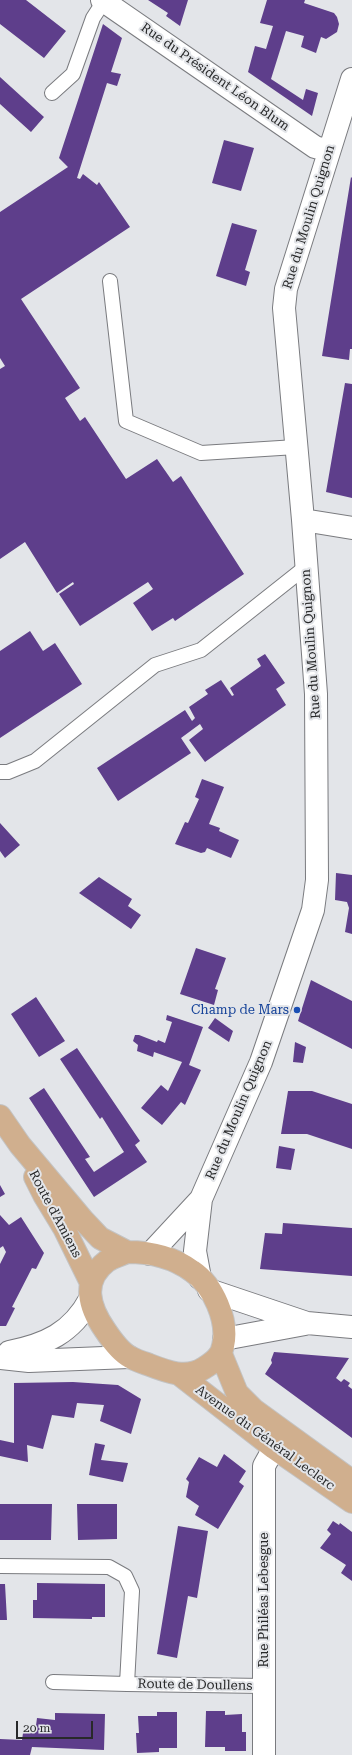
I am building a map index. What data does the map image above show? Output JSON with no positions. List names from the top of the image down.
{
  "streets": {
    "main road": ["Route d'Amiens", "Avenue du Général Leclerc"],
    "street": ["Rue du Président Léon Blum", "Rue du Moulin Quignon", "Rue Philéas Lebesgue"],
    "lane": ["Route de Doullens"]
  },
  "crossings": [
    ["Rue du Président Léon Blum", "Rue du Moulin Quignon"],
    ["Rue du Moulin Quignon", "Route d'Amiens"],
    ["Rue du Moulin Quignon", "Avenue du Général Leclerc"],
    ["Route d'Amiens", "Avenue du Général Leclerc"],
    ["Avenue du Général Leclerc", "Rue Philéas Lebesgue"],
    ["Rue Philéas Lebesgue", "Route de Doullens"]
  ],
  "places": ["Champ de Mars"],
  "scale_bar": "20 m"
}
